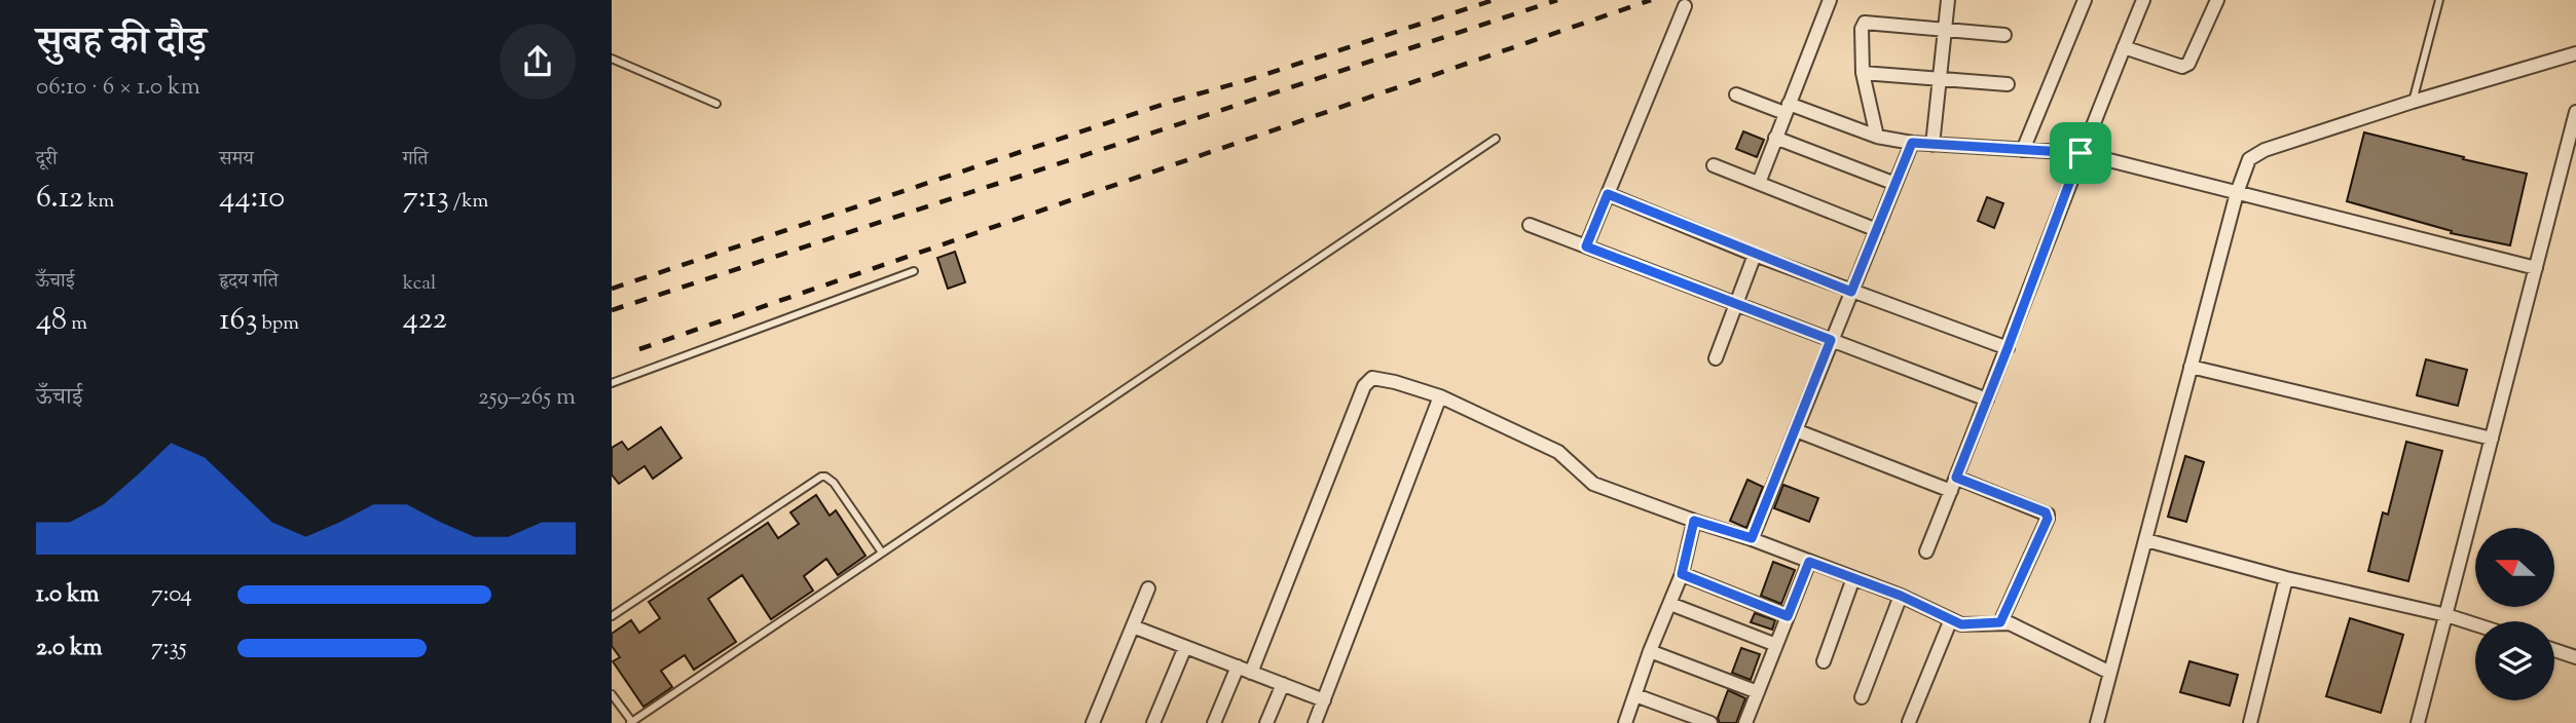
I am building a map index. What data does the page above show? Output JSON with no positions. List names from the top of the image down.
{
  "north": "left",
  "page": {
    "heading": ["सुबह की दौड़", "06:10 · 6 × 1.0 km"],
    "stats": [
      ["दूरी", "6.12 km"],
      ["समय", "44:10"],
      ["गति", "7:13 /km"],
      ["ऊँचाई", "48 m"],
      ["हृदय गति", "163 bpm"],
      ["kcal", "422"]
    ],
    "chart": ["ऊँचाई", "259–265 m"],
    "list": [
      {
        "name": "1.0 km",
        "note": "7:04"
      },
      {
        "name": "2.0 km",
        "note": "7:35"
      }
    ]
  }
}
